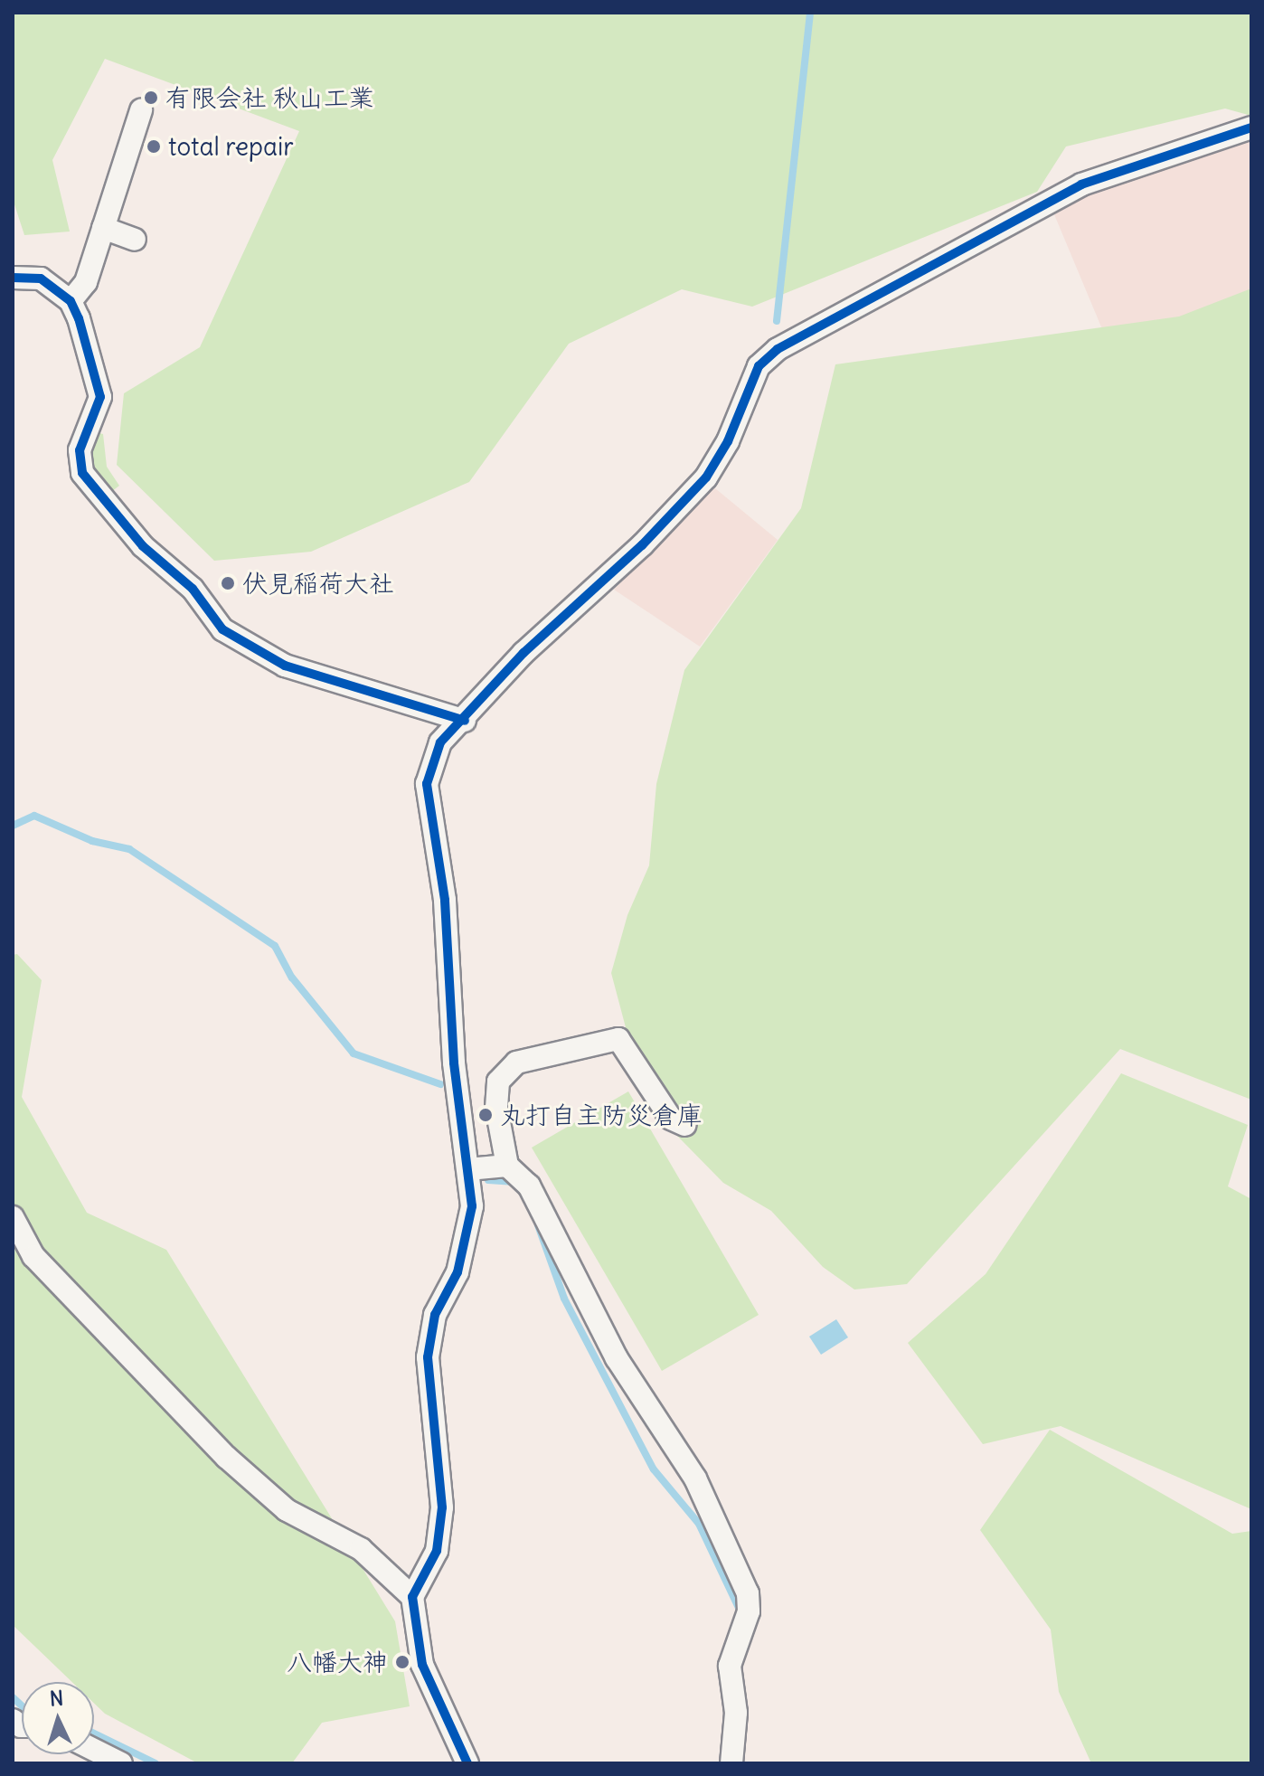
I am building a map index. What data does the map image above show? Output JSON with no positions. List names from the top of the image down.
{
  "places": [
    "有限会社 秋山工業",
    "total repair",
    "伏見稲荷大社",
    "丸打自主防災倉庫",
    "八幡大神"
  ],
  "north": "top"
}
